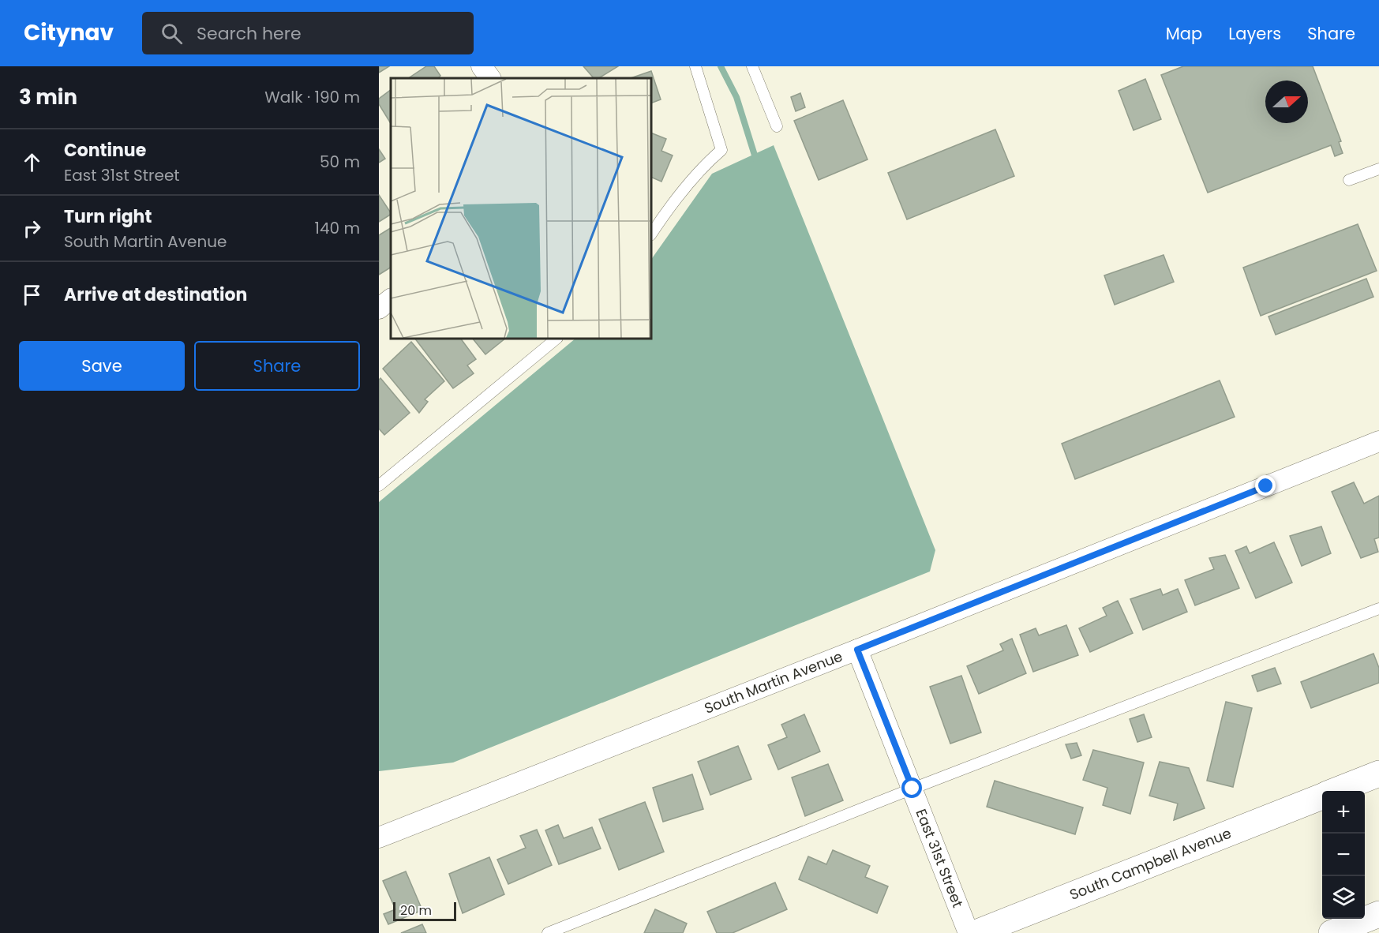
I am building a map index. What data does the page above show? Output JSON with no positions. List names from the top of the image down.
{
  "streets": {
    "street": ["South Martin Avenue", "East 31st Street", "South Campbell Avenue"]
  },
  "crossings": [
    ["South Martin Avenue", "East 31st Street"]
  ],
  "scale_bar": "20 m",
  "north": "right",
  "page": {
    "header": "Citynav",
    "search": "Search here",
    "nav": ["Map", "Layers", "Share"],
    "heading": ["3 min", "Walk · 190 m"],
    "list": [
      ["Continue", "East 31st Street", "50 m"],
      ["Turn right", "South Martin Avenue", "140 m"],
      "Arrive at destination"
    ],
    "buttons": ["Save", "Share"],
    "map_buttons": ["+", "−"],
    "scale": "20 m"
  }
}
